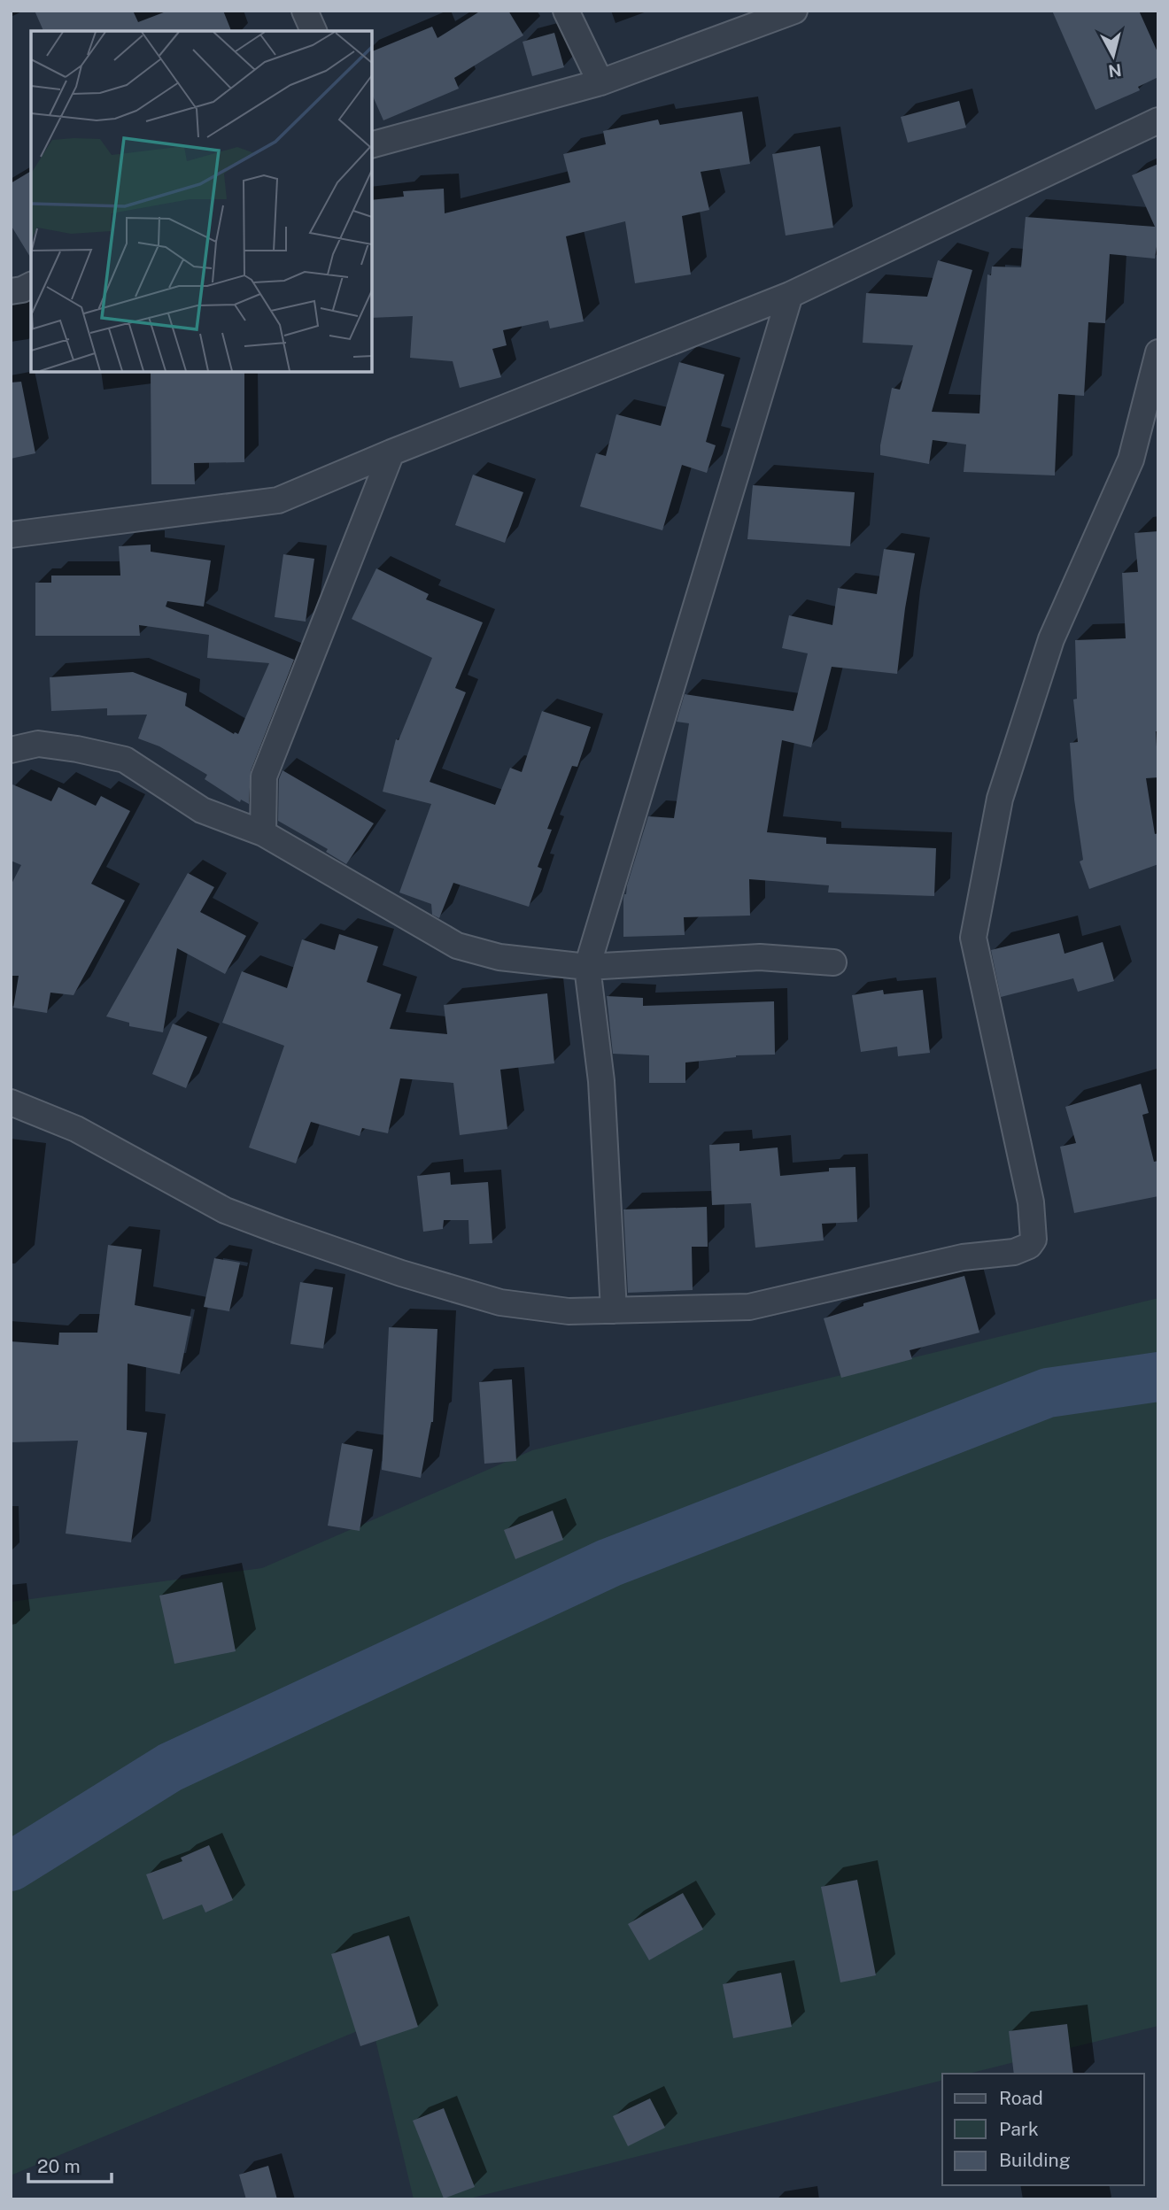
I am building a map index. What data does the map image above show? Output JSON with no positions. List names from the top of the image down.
{
  "legend": ["Road", "Park", "Building"],
  "scale_bar": "20 m",
  "north": "bottom"
}
